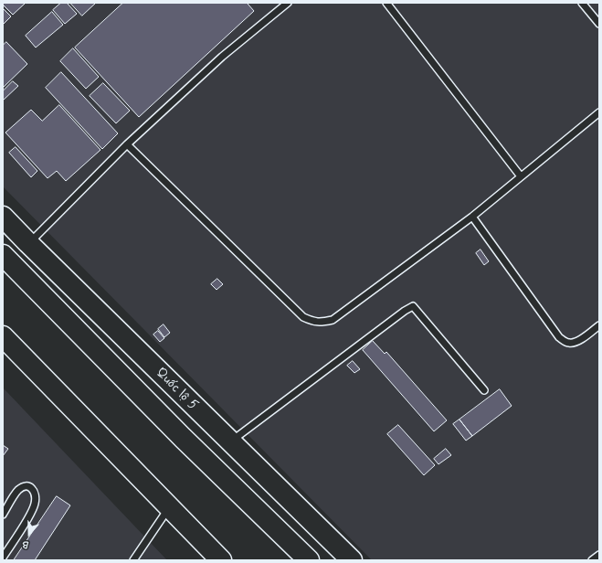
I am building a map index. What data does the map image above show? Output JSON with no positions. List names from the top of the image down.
{
  "streets": {
    "highway": ["Quốc lộ 5"]
  },
  "north": "bottom"
}
